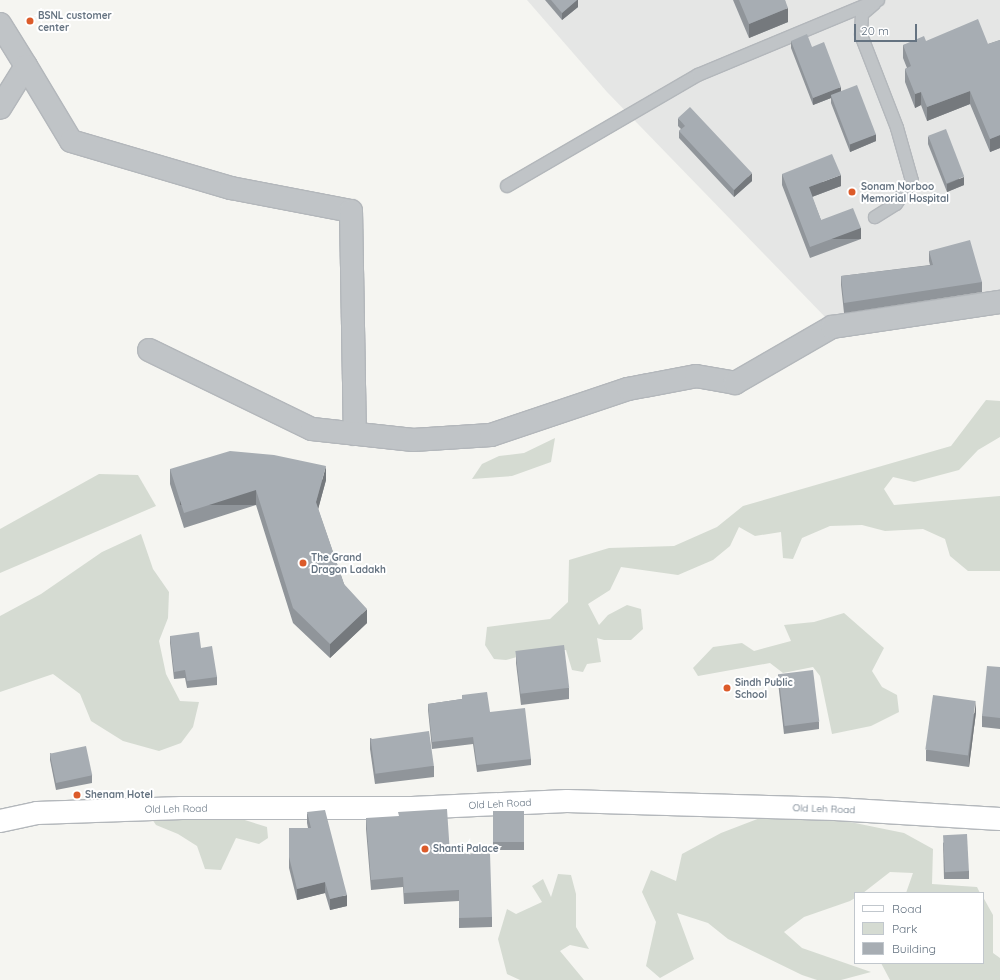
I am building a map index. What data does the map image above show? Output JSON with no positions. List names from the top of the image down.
{
  "streets": {
    "street": ["Old Leh Road"]
  },
  "places": [
    "BSNL customer center",
    "Sonam Norboo Memorial Hospital",
    "The Grand Dragon Ladakh",
    "Sindh Public School",
    "Shenam Hotel",
    "Shanti Palace"
  ],
  "legend": ["Road", "Park", "Building"],
  "scale_bar": "20 m"
}
